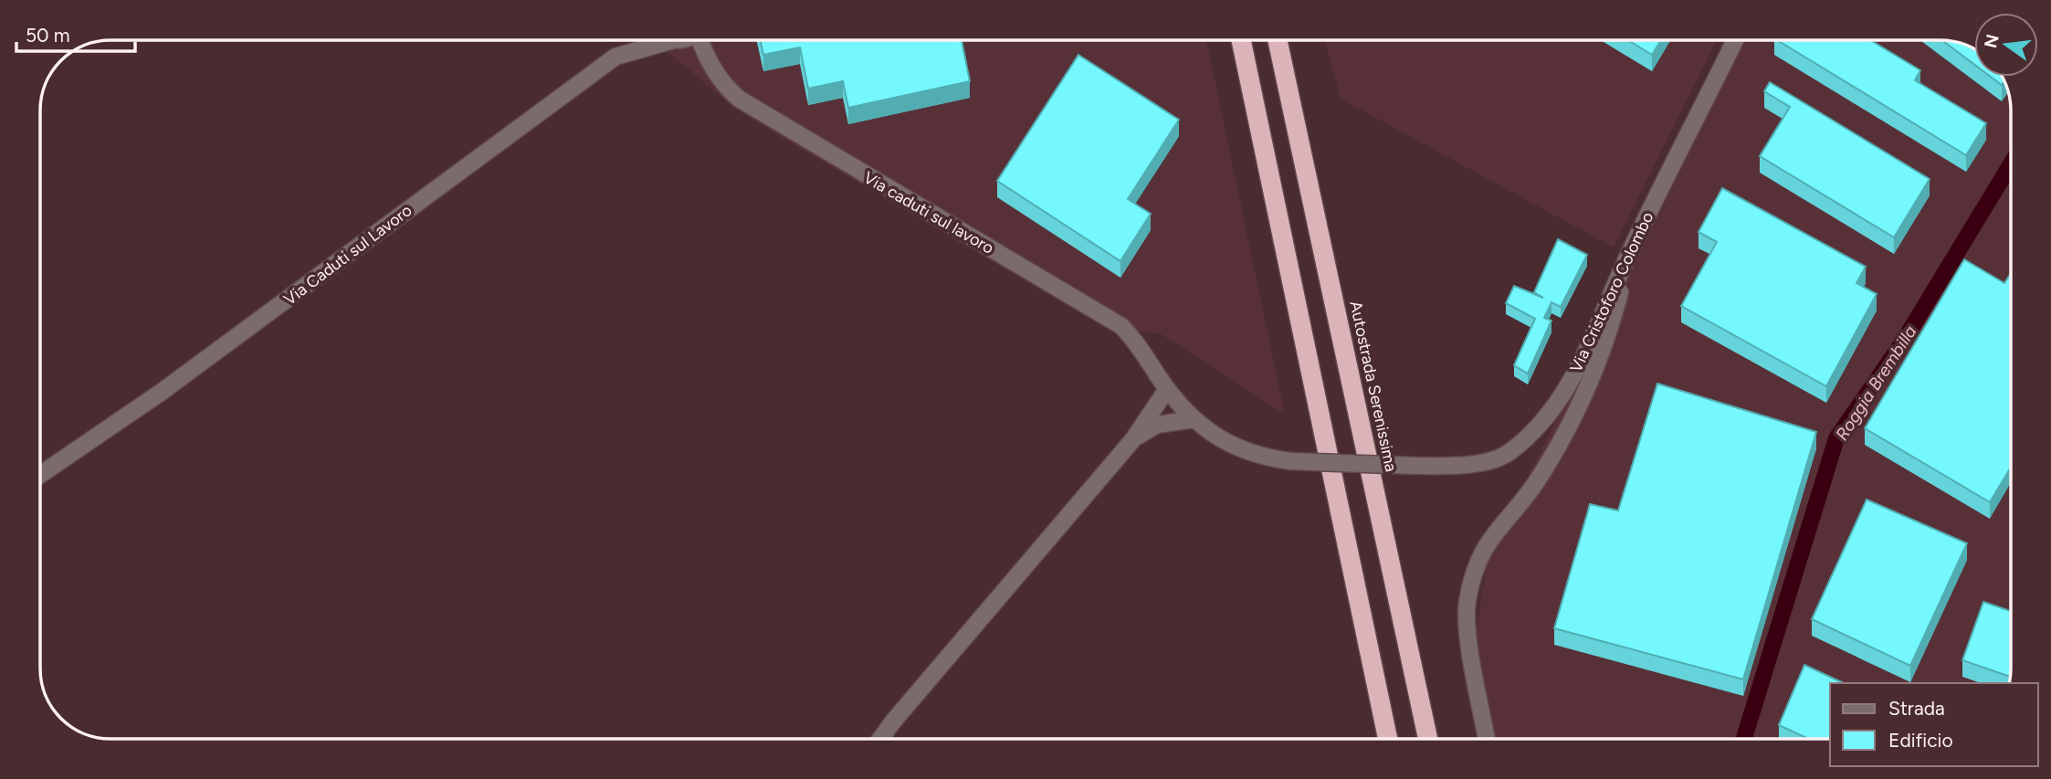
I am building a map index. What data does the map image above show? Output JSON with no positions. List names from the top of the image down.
{
  "streets": {
    "highway": ["Autostrada Serenissima"],
    "street": ["Via caduti sul lavoro", "Via Caduti sul Lavoro", "Via Cristoforo Colombo"]
  },
  "crossings": [
    ["Via caduti sul lavoro", "Via Cristoforo Colombo"]
  ],
  "water": ["Roggia Brembilla"],
  "legend": ["Strada", "Edificio"],
  "scale_bar": "50 m",
  "north": "left"
}
